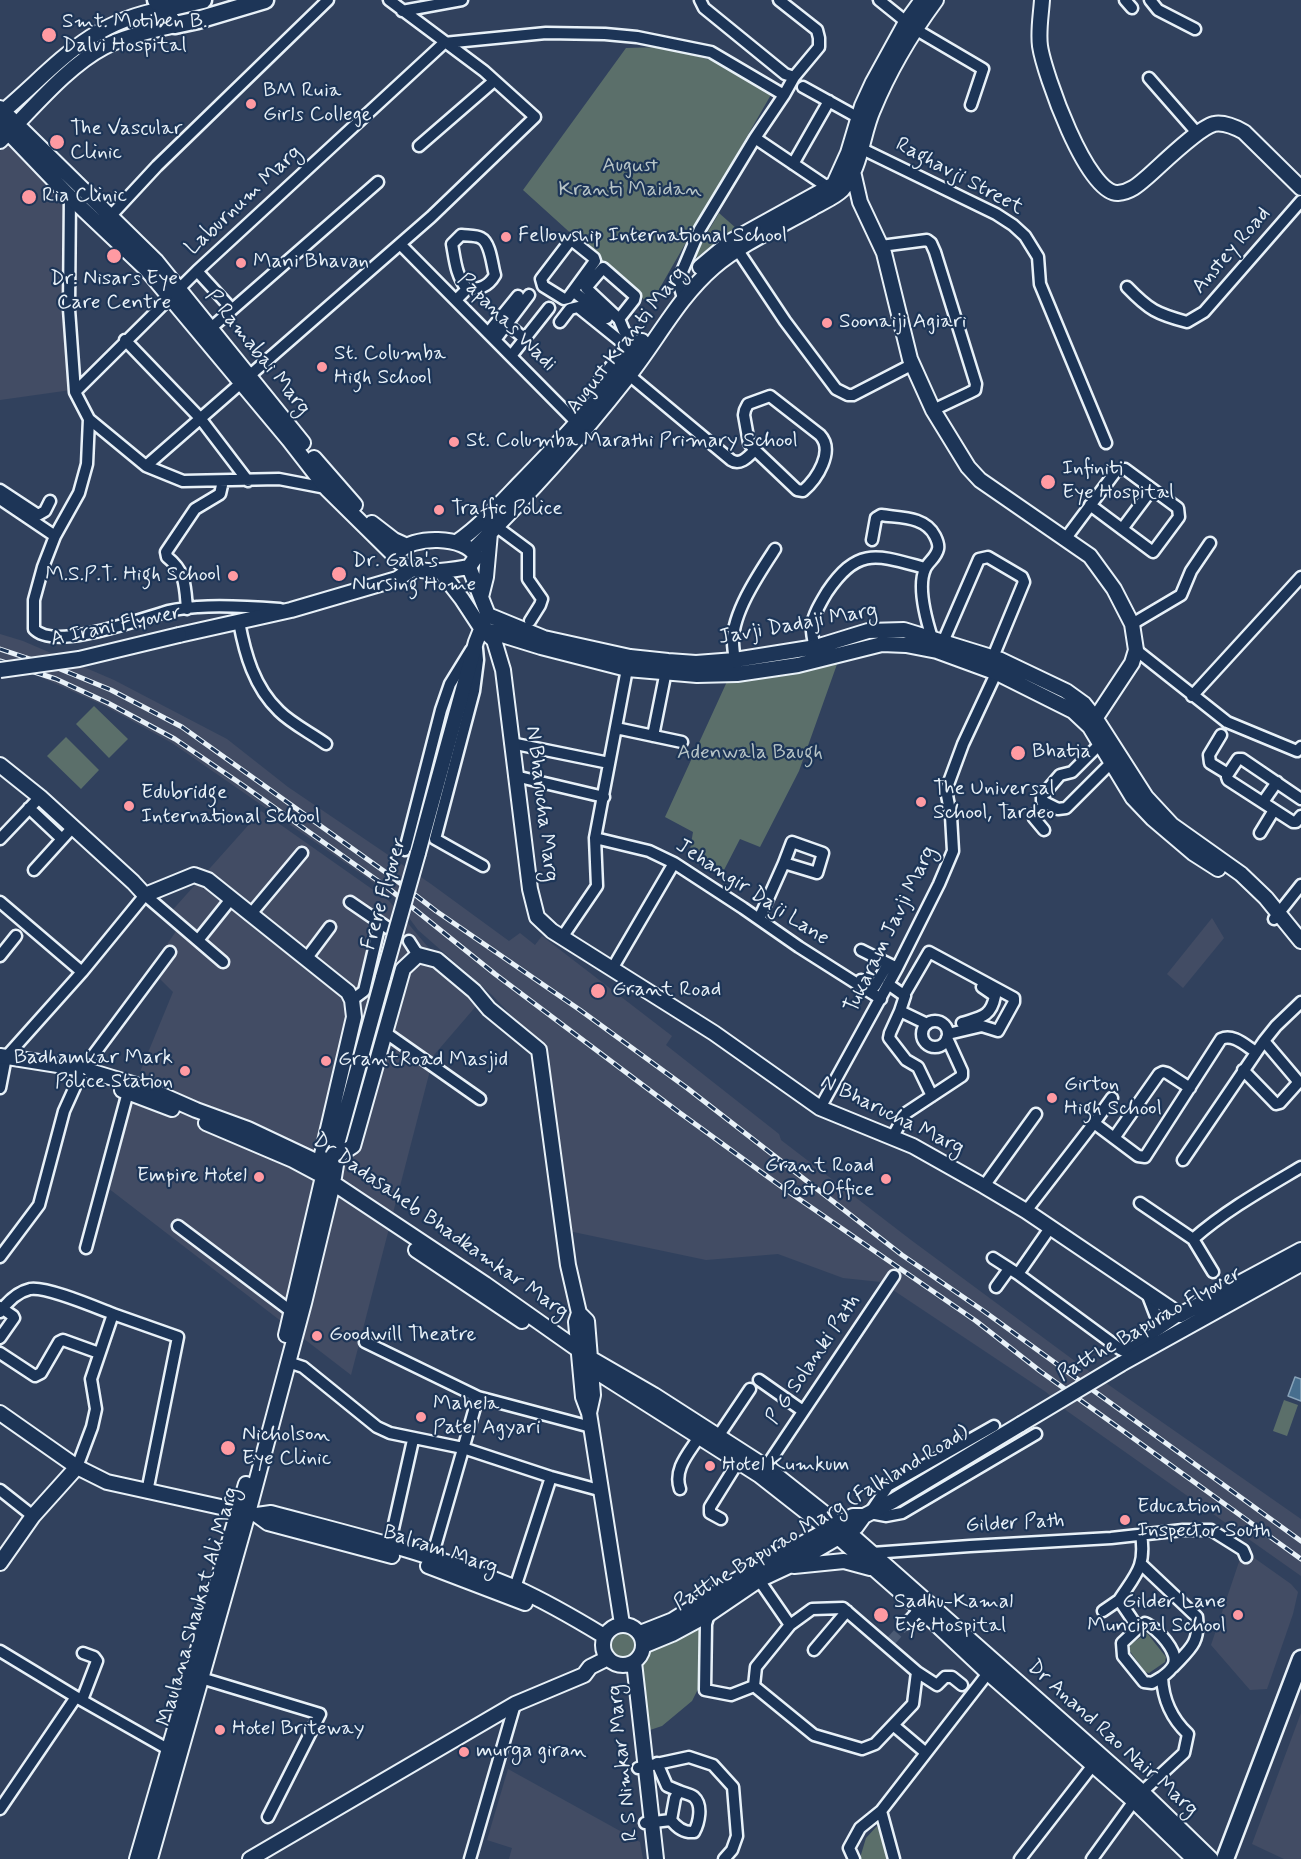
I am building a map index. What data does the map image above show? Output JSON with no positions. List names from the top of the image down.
{
  "streets": {
    "main road": [
      "August Kranti Marg",
      "P Ramabai Marg",
      "Javji Dadaji Marg",
      "A Irani Flyover",
      "N Bharucha Marg",
      "Frere Flyover",
      "Dr Dadasaheb Bhadkamkar Marg",
      "Patthe Bapurao Flyover",
      "Patthe Bapurao Marg (Falkland Road)",
      "Balram Marg",
      "Maulana Shaukat Ali Marg",
      "Dr Anand Rao Nair Marg",
      "R S Nimkar Marg"
    ],
    "street": [
      "Raghavji Street",
      "Laburnum Marg",
      "Anstey Road",
      "Papanas Wadi",
      "Jehangir Daji Lane",
      "Tukaram Javji Marg",
      "P G Solanki Path",
      "Gilder Path"
    ]
  },
  "crossings": [
    ["Laburnum Marg", "P Ramabai Marg"],
    ["Papanas Wadi", "August Kranti Marg"],
    ["P Ramabai Marg", "A Irani Flyover"],
    ["Javji Dadaji Marg", "N Bharucha Marg"],
    ["Javji Dadaji Marg", "Tukaram Javji Marg"],
    ["N Bharucha Marg", "Tukaram Javji Marg"],
    ["Jehangir Daji Lane", "Tukaram Javji Marg"],
    ["Frere Flyover", "Dr Dadasaheb Bhadkamkar Marg"],
    ["Frere Flyover", "Maulana Shaukat Ali Marg"],
    ["Dr Dadasaheb Bhadkamkar Marg", "P G Solanki Path"],
    ["Dr Dadasaheb Bhadkamkar Marg", "Patthe Bapurao Marg (Falkland Road)"],
    ["Dr Dadasaheb Bhadkamkar Marg", "Maulana Shaukat Ali Marg"],
    ["Dr Dadasaheb Bhadkamkar Marg", "Dr Anand Rao Nair Marg"],
    ["Patthe Bapurao Flyover", "Patthe Bapurao Marg (Falkland Road)"],
    ["Patthe Bapurao Marg (Falkland Road)", "Dr Anand Rao Nair Marg"],
    ["Gilder Path", "Dr Anand Rao Nair Marg"],
    ["Balram Marg", "Maulana Shaukat Ali Marg"],
    ["Balram Marg", "R S Nimkar Marg"]
  ],
  "parks": ["August Kranti Maidan", "Adenwala Baugh"],
  "places": [
    "Smt. Motiben B. Dalvi Hospital",
    "BM Ruia Girls College",
    "The Vascular Clinic",
    "Ria Clinic",
    "Fellowship International School",
    "Dr. Nisars Eye Care Centre",
    "Mani Bhavan",
    "Soonaiji Agiari",
    "St. Columba High School",
    "St. Columba Marathi Primary School",
    "Infiniti Eye Hospital",
    "Traffic Police",
    "Dr. Gala's Nursing Home",
    "M.S.P.T. High School",
    "Bhatia",
    "The Universal School, Tardeo",
    "Edubridge International School",
    "Grant Road",
    "GrantRoad Masjid",
    "Badhamkar Mark Police Station",
    "Girton High School",
    "Empire Hotel",
    "Grant Road Post Office",
    "Goodwill Theatre",
    "Mahela Patel Agyari",
    "Nicholson Eye Clinic",
    "Hotel Kumkum",
    "Education Inspector South",
    "Sadhu-Kamal Eye Hospital",
    "Gilder Lane Muncipal School",
    "Hotel Briteway",
    "murga giran"
  ]
}
